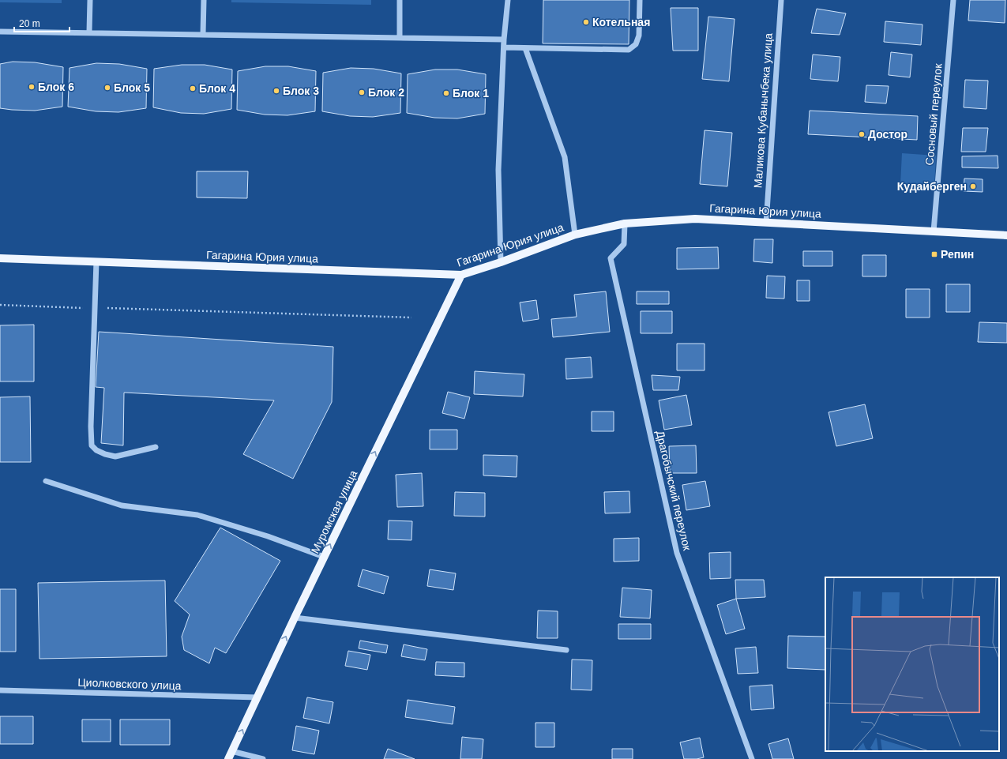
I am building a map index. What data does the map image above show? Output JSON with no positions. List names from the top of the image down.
{
  "streets": {
    "main road": ["Гагарина Юрия улица", "Муромская улица"],
    "street": [
      "Маликова Кубанычбека улица",
      "Сосновый переулок",
      "Драгобычский переулок",
      "Циолковского улица"
    ]
  },
  "crossings": [
    ["Маликова Кубанычбека улица", "Гагарина Юрия улица"],
    ["Сосновый переулок", "Гагарина Юрия улица"],
    ["Гагарина Юрия улица", "Драгобычский переулок"],
    ["Гагарина Юрия улица", "Муромская улица"],
    ["Муромская улица", "Циолковского улица"]
  ],
  "one_way": ["Муромская улица"],
  "places": {
    "other": [
      "Котельная",
      "Блок 6",
      "Блок 5",
      "Блок 4",
      "Блок 3",
      "Блок 2",
      "Блок 1",
      "Достор",
      "Кудайберген"
    ],
    "transit": ["Репин"]
  },
  "scale_bar": "20 m"
}
